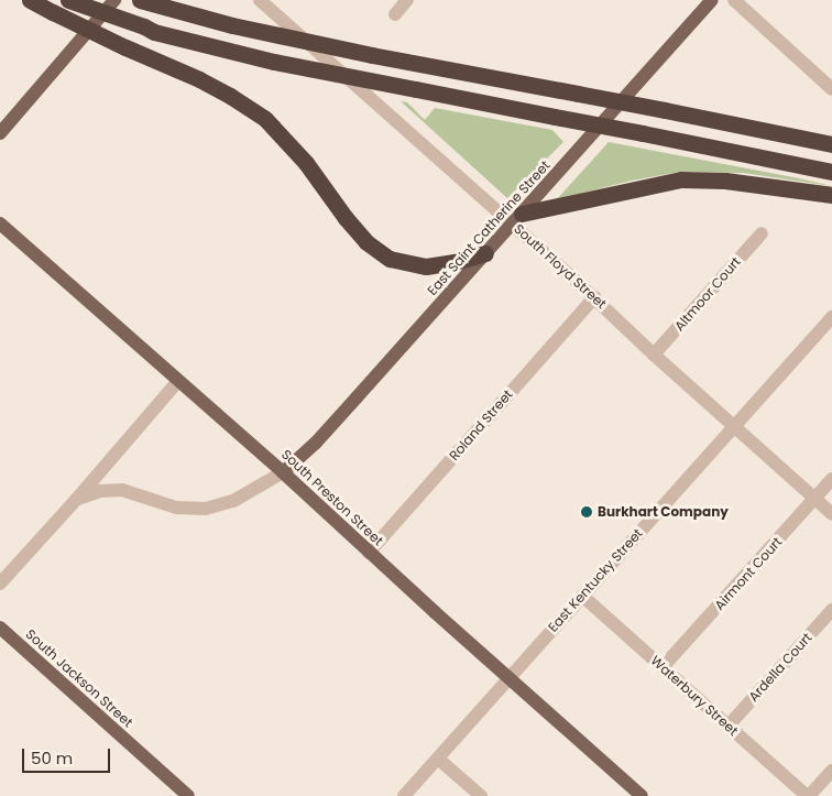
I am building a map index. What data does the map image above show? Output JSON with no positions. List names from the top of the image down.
{
  "streets": {
    "main road": ["East Saint Catherine Street", "South Preston Street", "South Jackson Street"],
    "street": [
      "South Floyd Street",
      "Altmoor Court",
      "Roland Street",
      "Airmont Court",
      "East Kentucky Street",
      "Ardella Court",
      "Waterbury Street"
    ]
  },
  "crossings": [
    ["East Saint Catherine Street", "South Floyd Street"],
    ["East Saint Catherine Street", "South Preston Street"],
    ["South Floyd Street", "Altmoor Court"],
    ["South Floyd Street", "Roland Street"],
    ["South Floyd Street", "Airmont Court"],
    ["South Floyd Street", "East Kentucky Street"],
    ["Roland Street", "South Preston Street"],
    ["South Preston Street", "East Kentucky Street"],
    ["Airmont Court", "Waterbury Street"],
    ["East Kentucky Street", "Waterbury Street"],
    ["Ardella Court", "Waterbury Street"]
  ],
  "places": ["Burkhart Company"],
  "scale_bar": "50 m"
}
